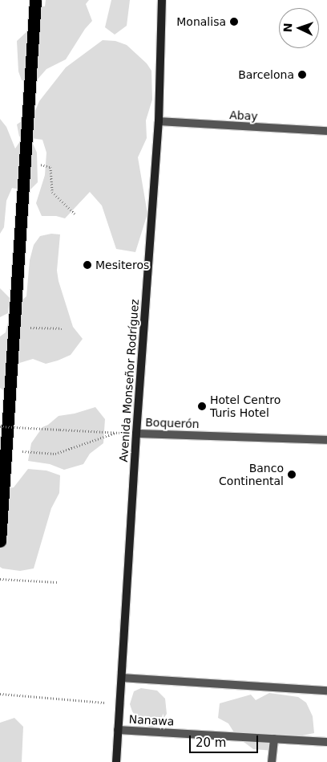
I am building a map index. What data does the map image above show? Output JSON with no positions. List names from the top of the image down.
{
  "streets": {
    "street": [
      "Abay",
      "Avenida Monseñor Rodríguez",
      "Boquerón",
      "Nanawa"
    ]
  },
  "crossings": [
    ["Abay", "Avenida Monseñor Rodríguez"],
    ["Avenida Monseñor Rodríguez", "Boquerón"],
    ["Avenida Monseñor Rodríguez", "Nanawa"]
  ],
  "places": [
    "Monalisa",
    "Barcelona",
    "Mesiteros",
    "Hotel Centro Turis Hotel",
    "Banco Continental"
  ],
  "scale_bar": "20 m",
  "north": "left"
}
